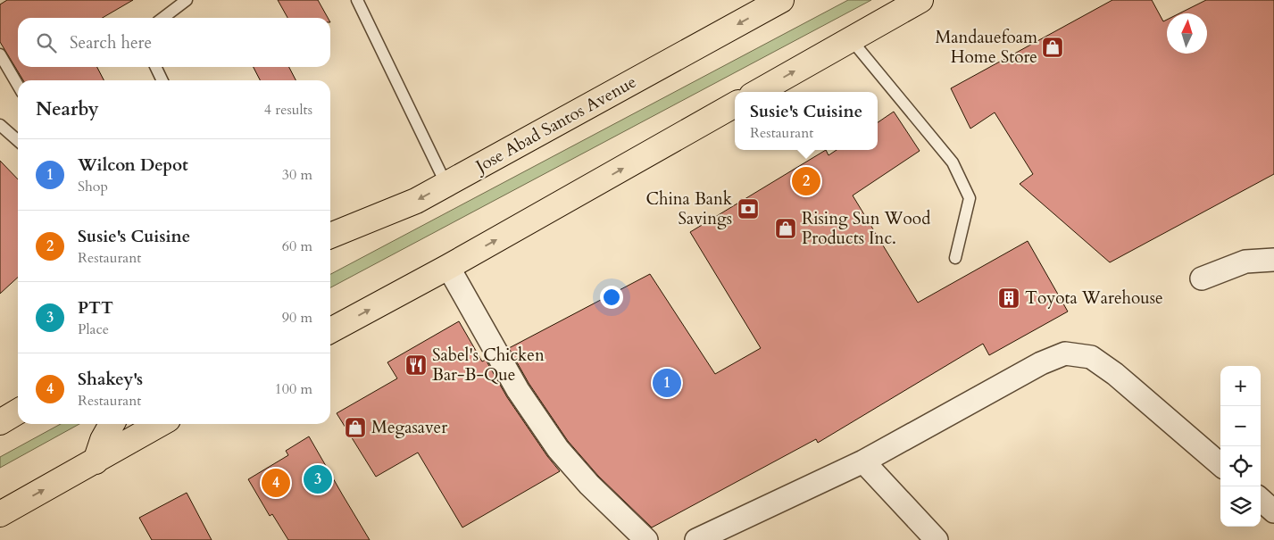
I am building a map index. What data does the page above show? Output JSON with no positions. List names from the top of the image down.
{
  "streets": {
    "highway": ["Jose Abad Santos Avenue"]
  },
  "places": {
    "shop": ["Mandauefoam Home Store", "Rising Sun Wood Products Inc.", "Megasaver"],
    "bank": ["China Bank Savings"],
    "building": ["Toyota Warehouse"],
    "restaurant": ["Sabel's Chicken Bar-B-Que"]
  },
  "north": "top",
  "page": {
    "search": "Search here",
    "heading": ["Nearby", "4 results"],
    "popup": ["Susie's Cuisine", "Restaurant"],
    "list": [
      {
        "mark": "1",
        "name": "Wilcon Depot",
        "note": "Shop",
        "value": "30 m"
      },
      {
        "mark": "2",
        "name": "Susie's Cuisine",
        "note": "Restaurant",
        "value": "60 m"
      },
      {
        "mark": "3",
        "name": "PTT",
        "note": "Place",
        "value": "90 m"
      },
      {
        "mark": "4",
        "name": "Shakey's",
        "note": "Restaurant",
        "value": "100 m"
      }
    ],
    "pins": [
      "2",
      "1",
      "3",
      "4"
    ],
    "map_buttons": ["+", "−"]
  }
}
